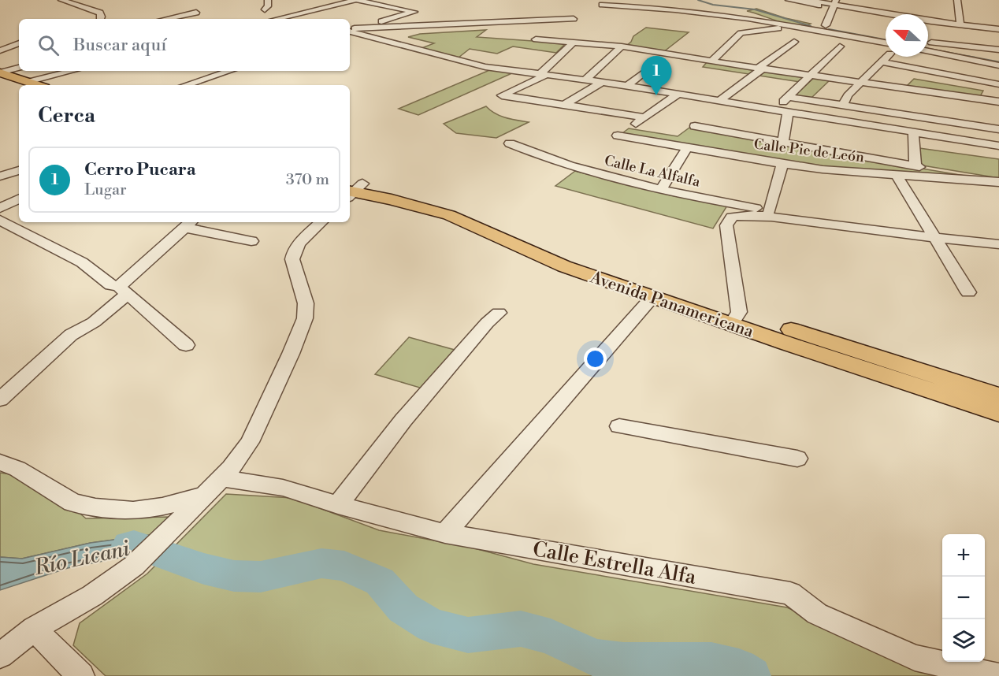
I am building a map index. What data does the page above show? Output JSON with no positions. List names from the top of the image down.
{
  "streets": {
    "main road": ["Avenida Panamericana"],
    "street": ["Calle Pie de León", "Calle La Alfalfa", "Calle Estrella Alfa"]
  },
  "crossings": [
    ["Calle La Alfalfa", "Avenida Panamericana"]
  ],
  "water": ["Río Licani"],
  "north": "left",
  "page": {
    "search": "Buscar aquí",
    "pins": "1",
    "heading": "Cerca",
    "list": [
      {
        "mark": "1",
        "name": "Cerro Pucara",
        "note": "Lugar",
        "value": "370 m"
      }
    ],
    "map_buttons": ["+", "−"]
  }
}
